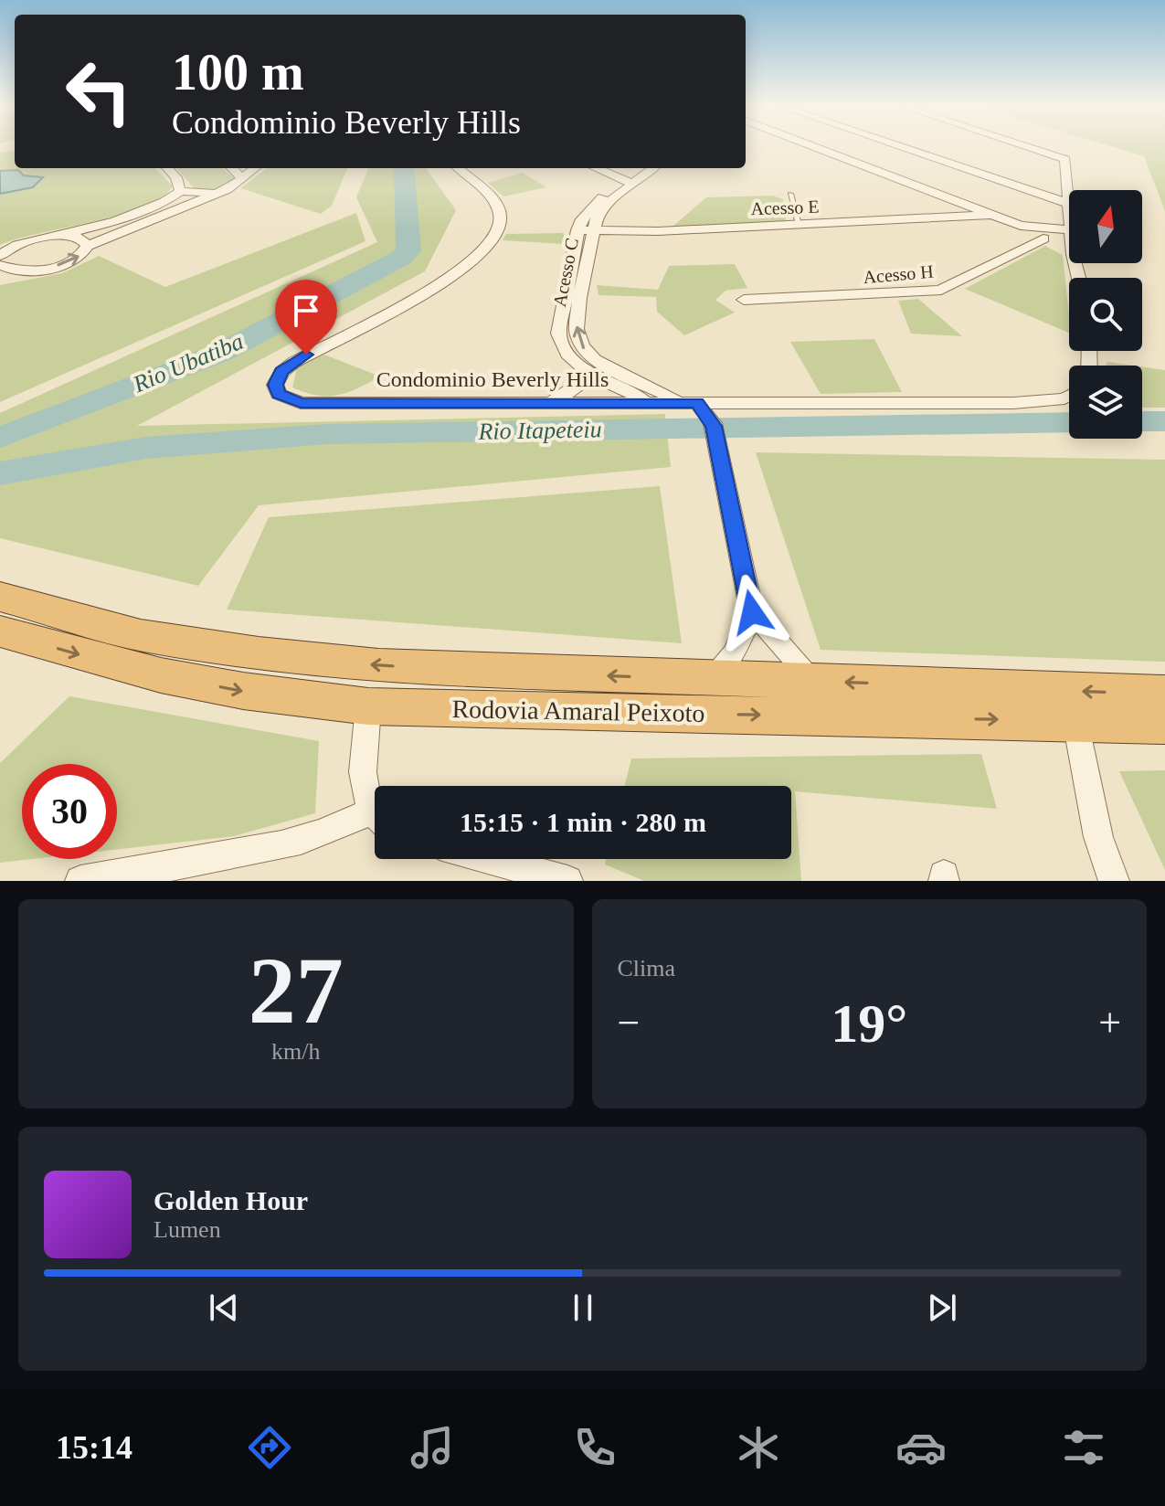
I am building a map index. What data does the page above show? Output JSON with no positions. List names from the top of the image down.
{
  "streets": {
    "highway": ["Rodovia Amaral Peixoto"],
    "street": [
      "Acesso E",
      "Acesso C",
      "Acesso H",
      "Condominio Beverly Hills"
    ]
  },
  "crossings": [
    ["Acesso E", "Acesso C"],
    ["Acesso C", "Condominio Beverly Hills"]
  ],
  "water": ["Rio Ubatiba", "Rio Itapeteiu"],
  "north": "top",
  "page": {
    "turn": ["100 m", "Condominio Beverly Hills"],
    "limit": "30",
    "trip": "15:15 · 1 min · 280 m",
    "tile": [
      ["27", "km/h"],
      "Clima"
    ],
    "heat": ["−", "19°", "+"],
    "song": ["Golden Hour", "Lumen"],
    "tabs": "15:14"
  }
}
